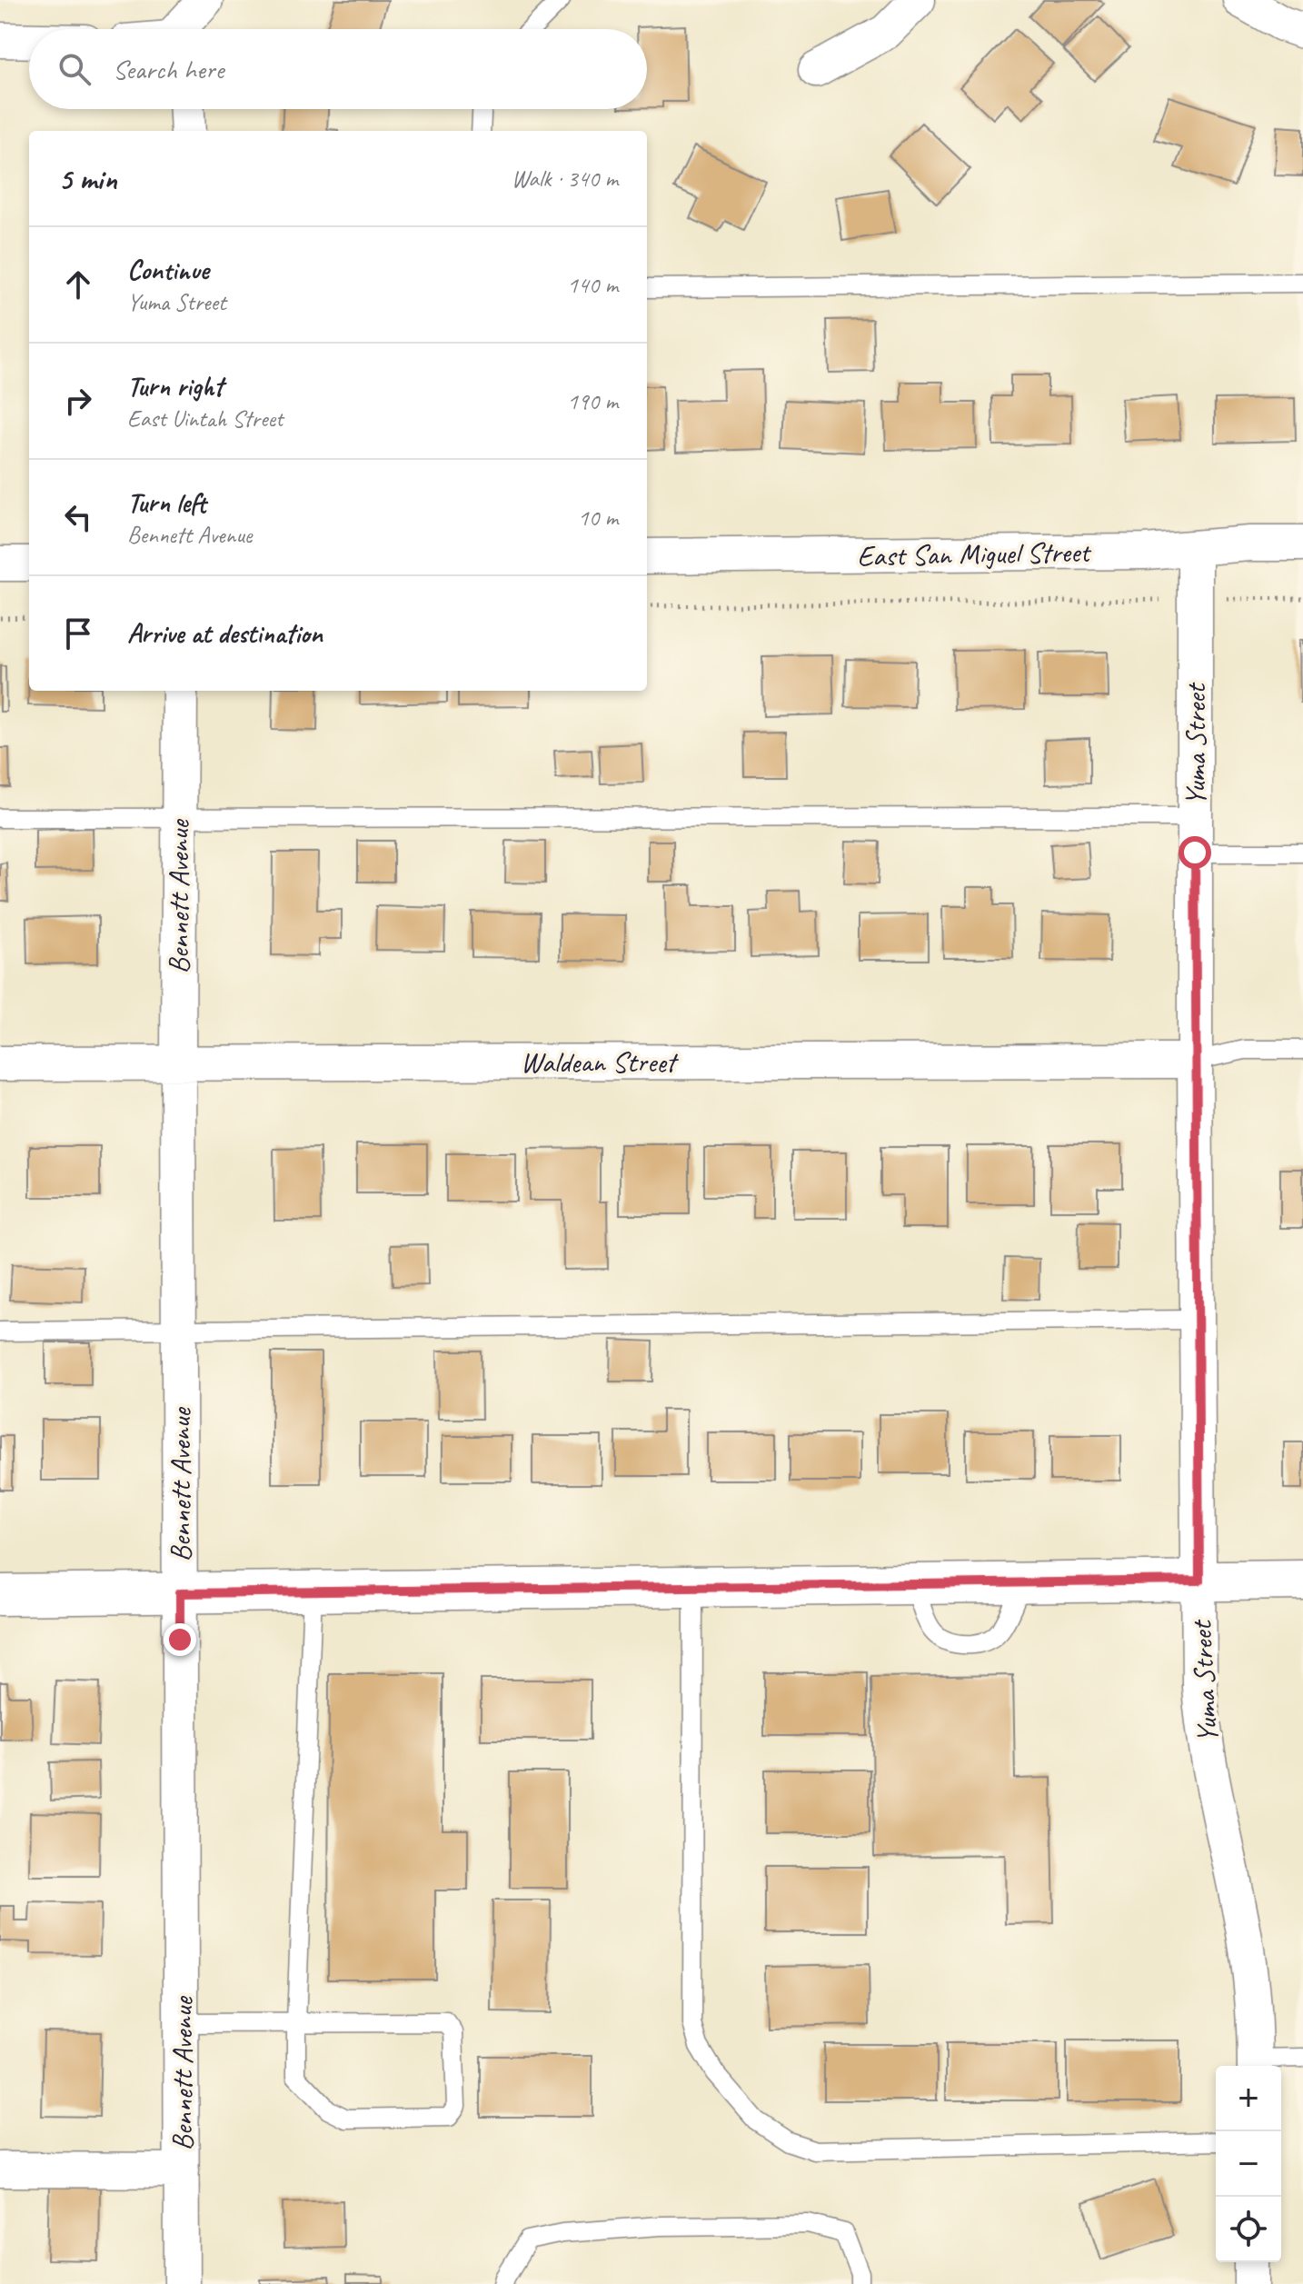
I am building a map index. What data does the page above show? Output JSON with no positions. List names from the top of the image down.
{
  "streets": {
    "street": [
      "East San Miguel Street",
      "Yuma Street",
      "Bennett Avenue",
      "Waldean Street"
    ]
  },
  "crossings": [
    ["East San Miguel Street", "Yuma Street"],
    ["Yuma Street", "Waldean Street"],
    ["Bennett Avenue", "Waldean Street"]
  ],
  "page": {
    "search": "Search here",
    "heading": ["5 min", "Walk · 340 m"],
    "list": [
      ["Continue", "Yuma Street", "140 m"],
      ["Turn right", "East Uintah Street", "190 m"],
      ["Turn left", "Bennett Avenue", "10 m"],
      "Arrive at destination"
    ],
    "map_buttons": ["+", "−"]
  }
}
